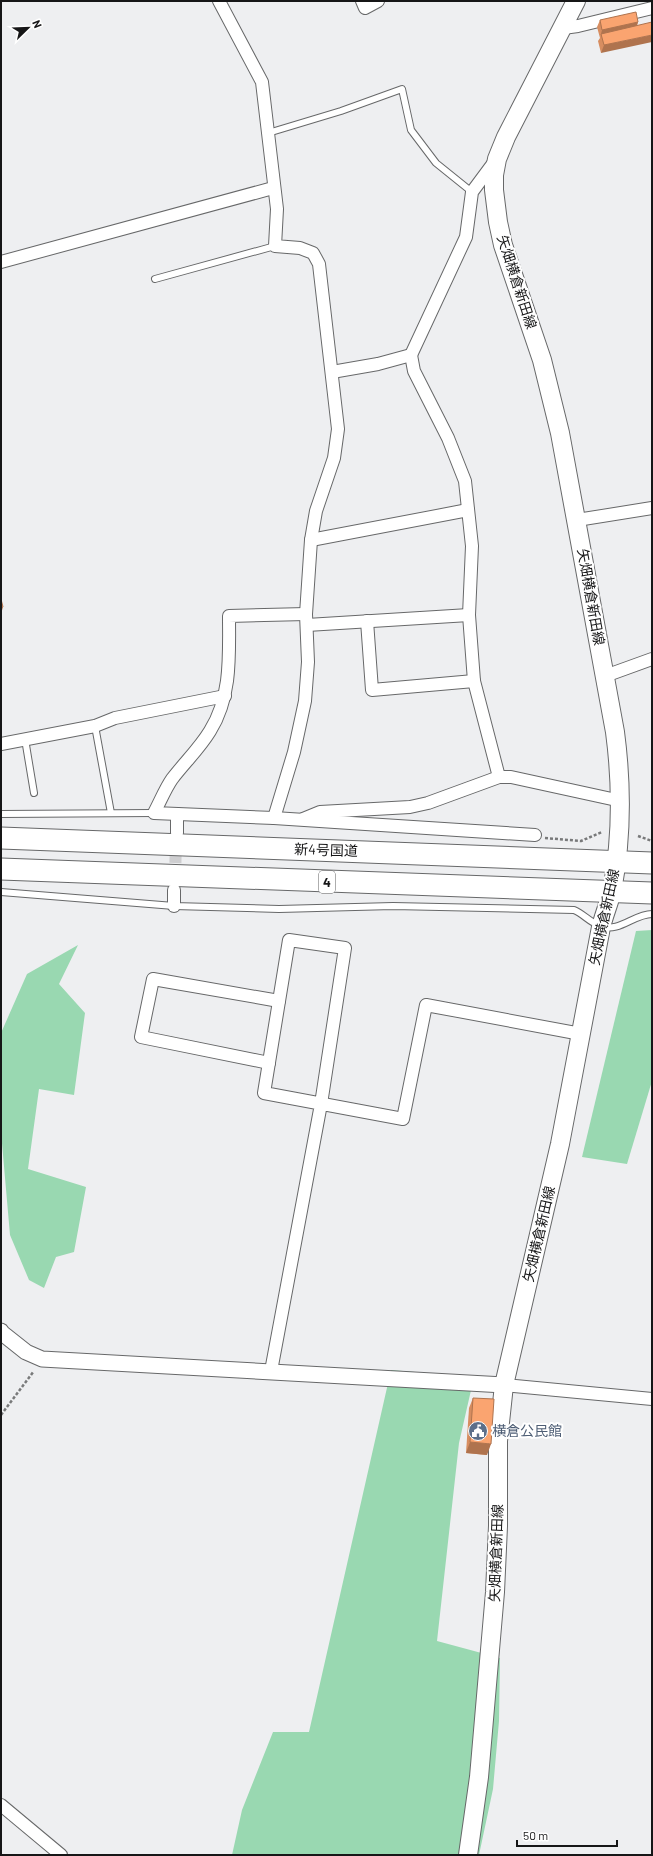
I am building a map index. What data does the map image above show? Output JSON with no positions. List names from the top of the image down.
{
  "streets": {
    "highway": ["新4号国道", "4"],
    "main road": ["矢畑横倉新田線"]
  },
  "crossings": [
    ["矢畑横倉新田線", "新4号国道"],
    ["矢畑横倉新田線", "4"]
  ],
  "places": {
    "public building": ["横倉公民館"]
  },
  "scale_bar": "50 m",
  "north": "top right"
}
